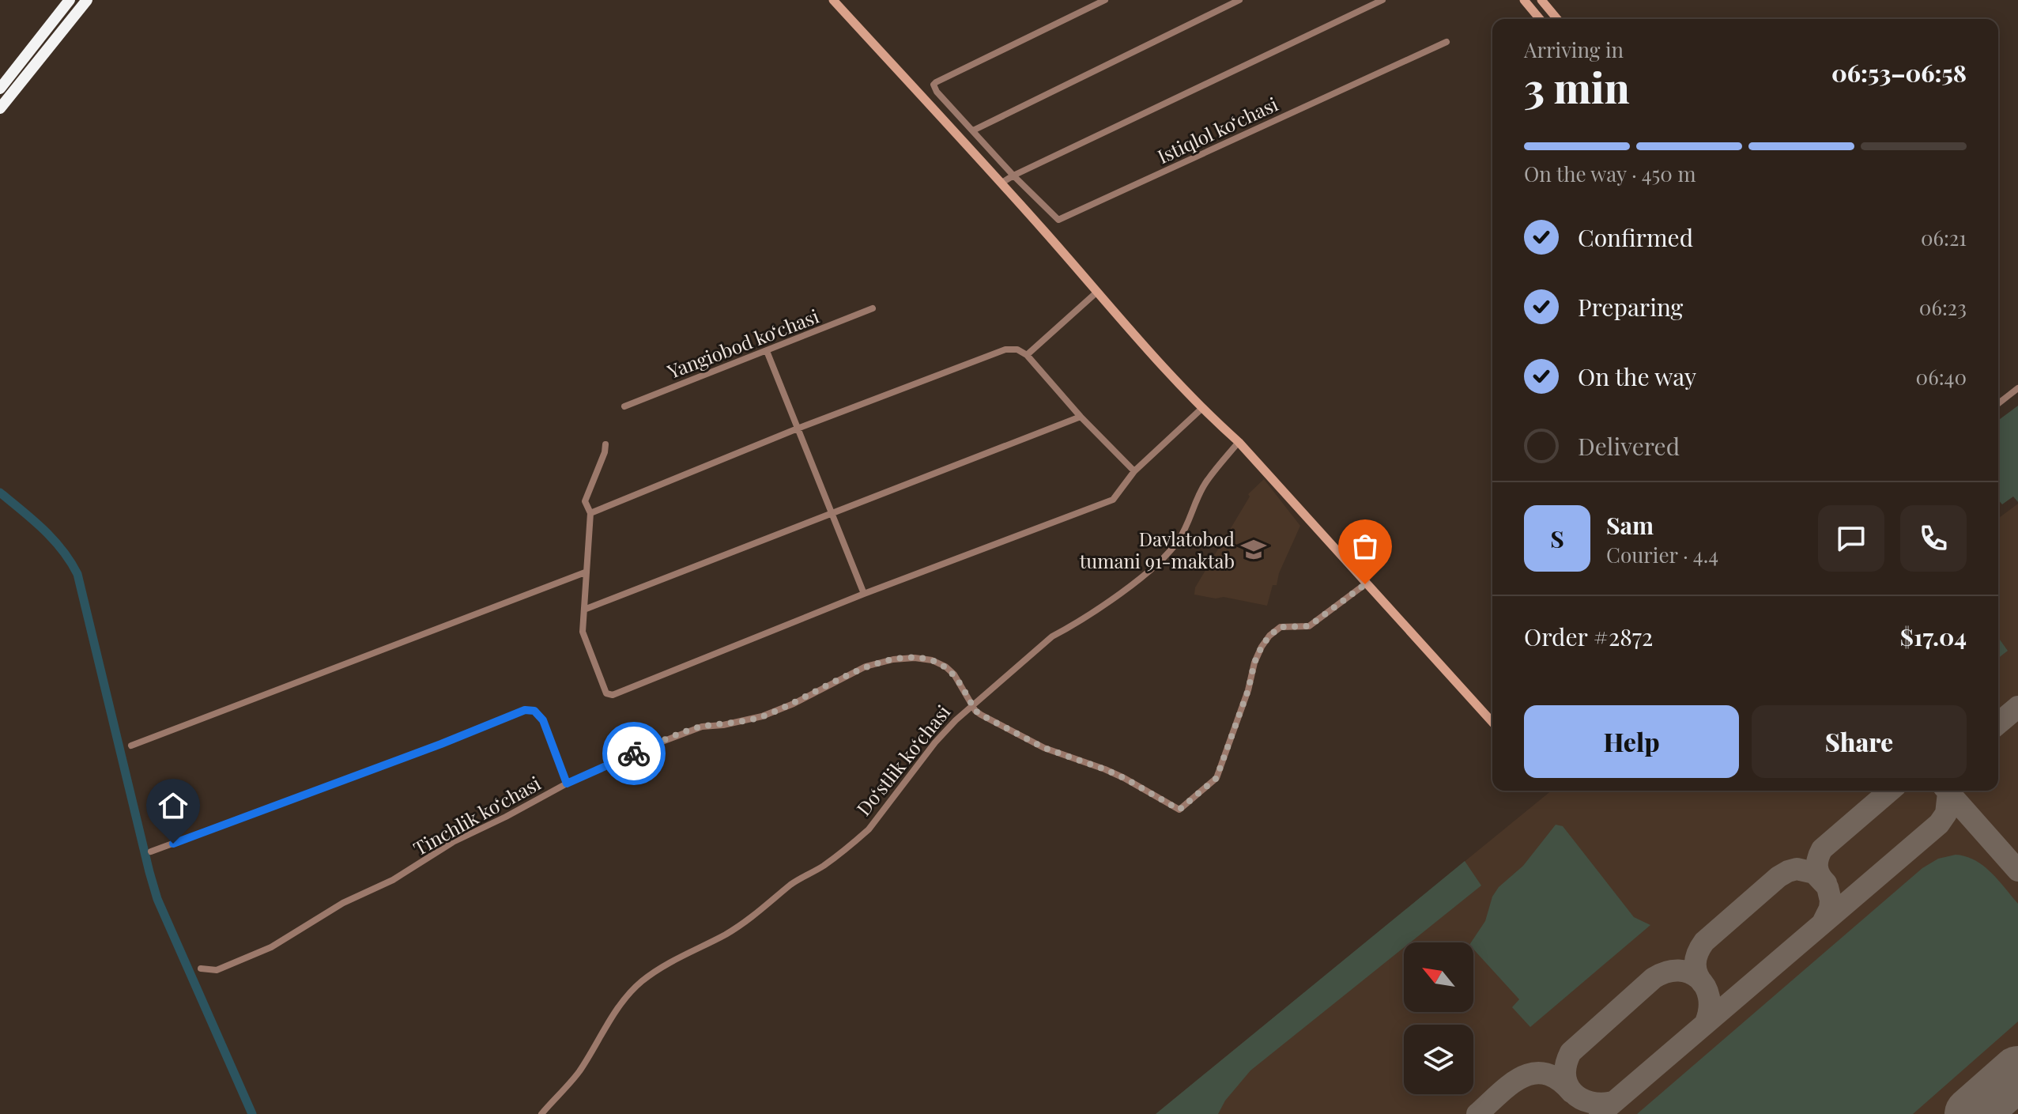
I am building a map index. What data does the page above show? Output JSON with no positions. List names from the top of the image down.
{
  "streets": {
    "street": [
      "Istiqlol koʻchasi",
      "Yangiobod koʻchasi",
      "Doʻstlik koʻchasi",
      "Tinchlik koʻchasi"
    ]
  },
  "crossings": [
    ["Doʻstlik koʻchasi", "Tinchlik koʻchasi"]
  ],
  "places": {
    "school or university": ["Davlatobod tumani 91-maktab"]
  },
  "north": "top left",
  "page": {
    "heading": ["3 min", "Arriving in", "06:53–06:58"],
    "panel": [
      "Sam",
      "Courier · 4.4",
      "Order #2872",
      "$17.04"
    ],
    "bar": "On the way · 450 m",
    "list": [
      ["Confirmed", "06:21"],
      ["Preparing", "06:23"],
      ["On the way", "06:40"],
      "Delivered"
    ],
    "round": "S",
    "buttons": ["Help", "Share"]
  }
}
